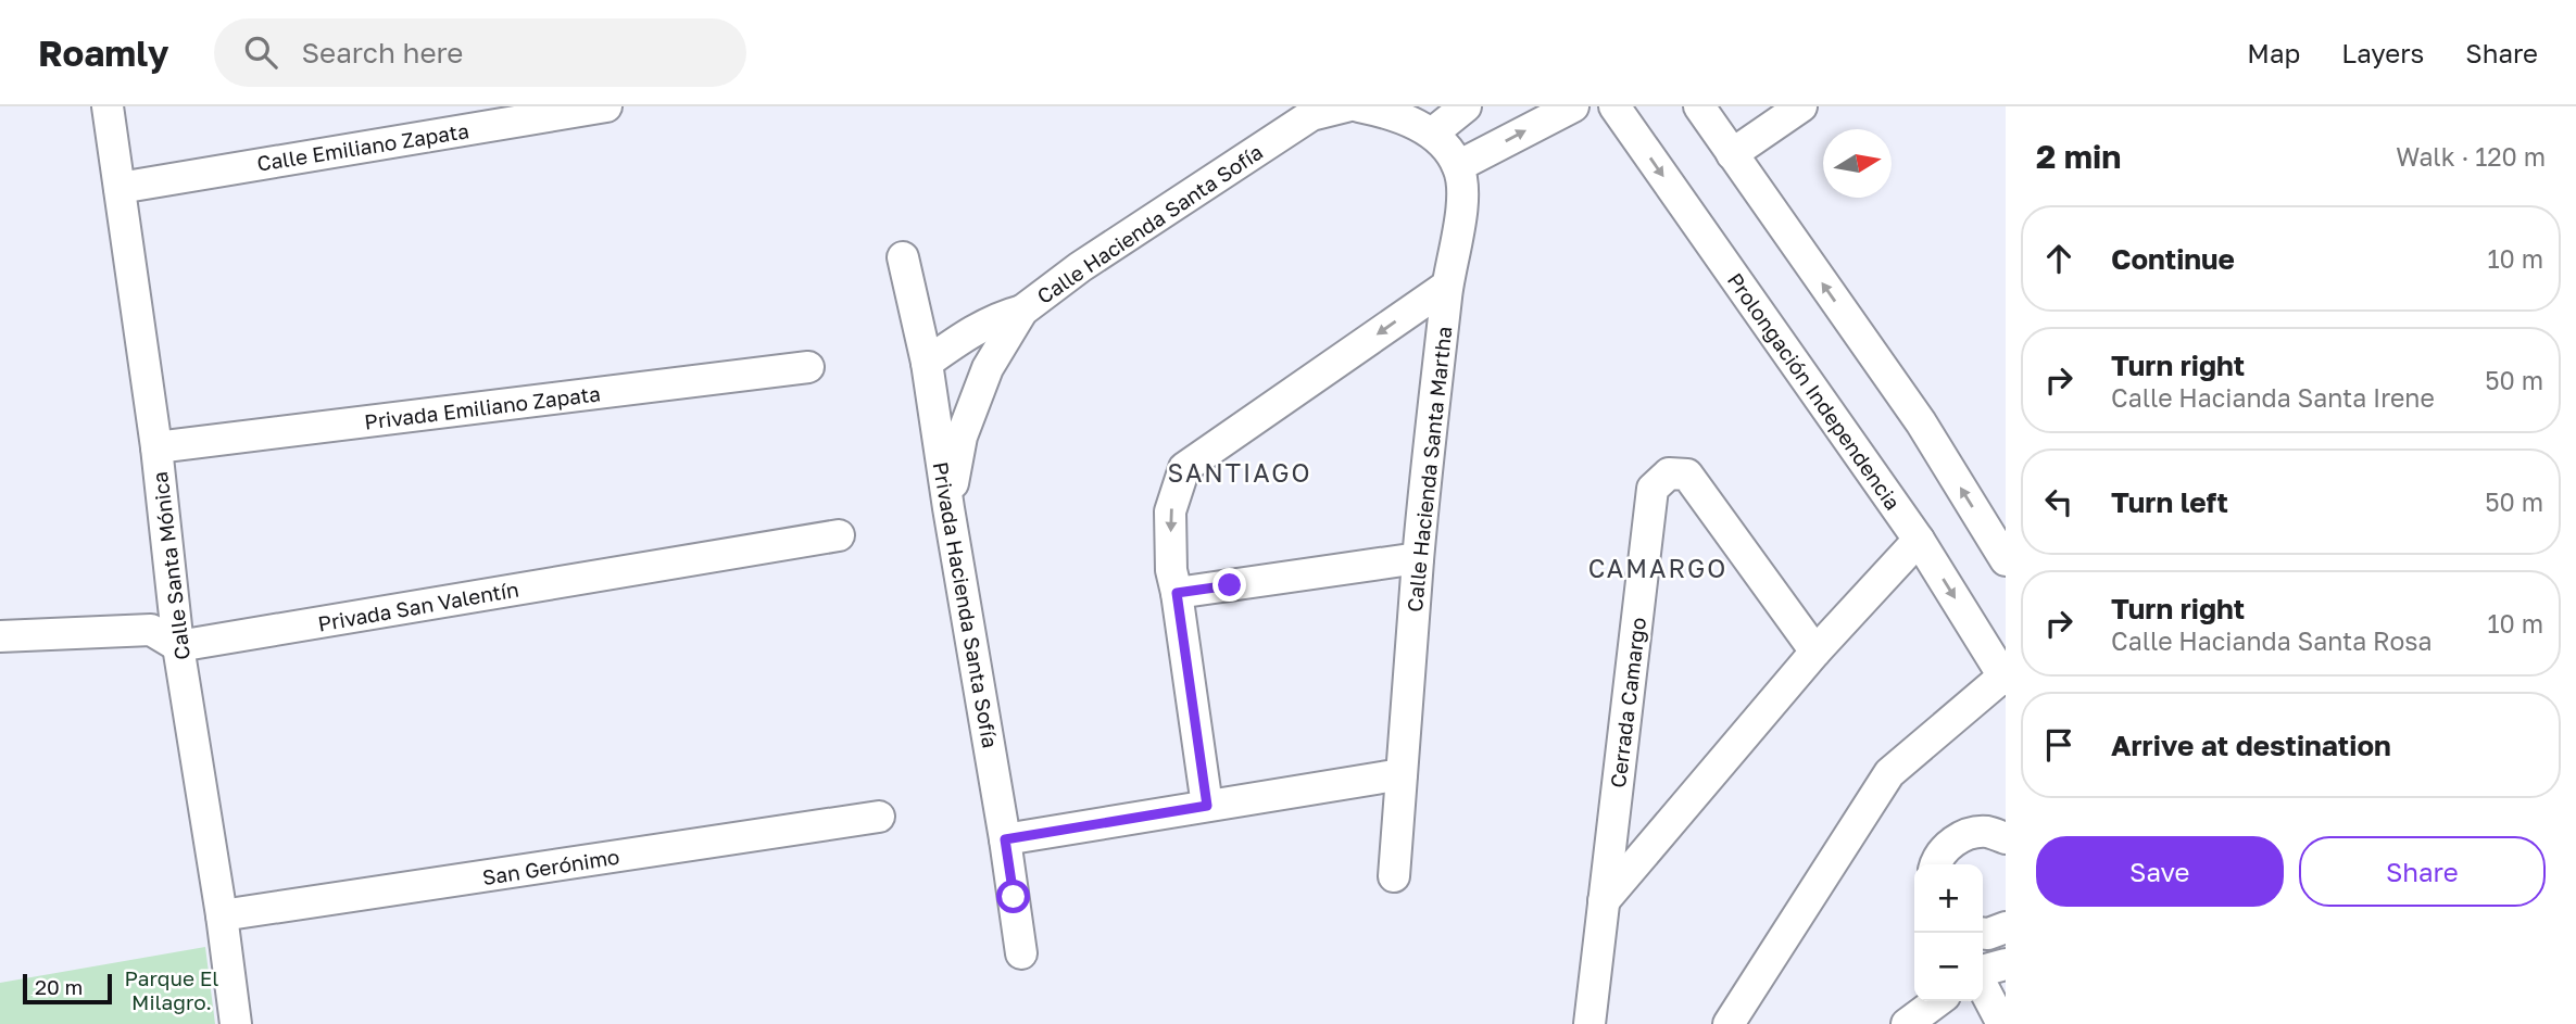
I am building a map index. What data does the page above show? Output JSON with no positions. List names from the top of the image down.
{
  "streets": {
    "street": [
      "Calle Emiliano Zapata",
      "Calle Hacienda Santa Sofía",
      "Prolongación Independencia",
      "Privada Emiliano Zapata",
      "Calle Hacienda Santa Martha",
      "Calle Santa Mónica",
      "Privada Hacienda Santa Sofía",
      "Privada San Valentín",
      "Cerrada Camargo",
      "San Gerónimo"
    ]
  },
  "crossings": [
    ["Calle Emiliano Zapata", "Calle Santa Mónica"],
    ["Calle Hacienda Santa Sofía", "Privada Hacienda Santa Sofía"],
    ["Privada Emiliano Zapata", "Calle Santa Mónica"],
    ["Calle Santa Mónica", "Privada San Valentín"],
    ["Calle Santa Mónica", "San Gerónimo"]
  ],
  "districts": ["SANTIAGO", "CAMARGO"],
  "parks": ["Parque El Milagro."],
  "scale_bar": "20 m",
  "north": "right",
  "page": {
    "header": "Roamly",
    "search": "Search here",
    "nav": ["Map", "Layers", "Share"],
    "heading": ["2 min", "Walk · 120 m"],
    "list": [
      ["Continue", "10 m"],
      ["Turn right", "Calle Hacianda Santa Irene", "50 m"],
      ["Turn left", "50 m"],
      ["Turn right", "Calle Hacianda Santa Rosa", "10 m"],
      "Arrive at destination"
    ],
    "buttons": ["Save", "Share"],
    "map_buttons": ["+", "−"],
    "scale": "20 m"
  }
}
